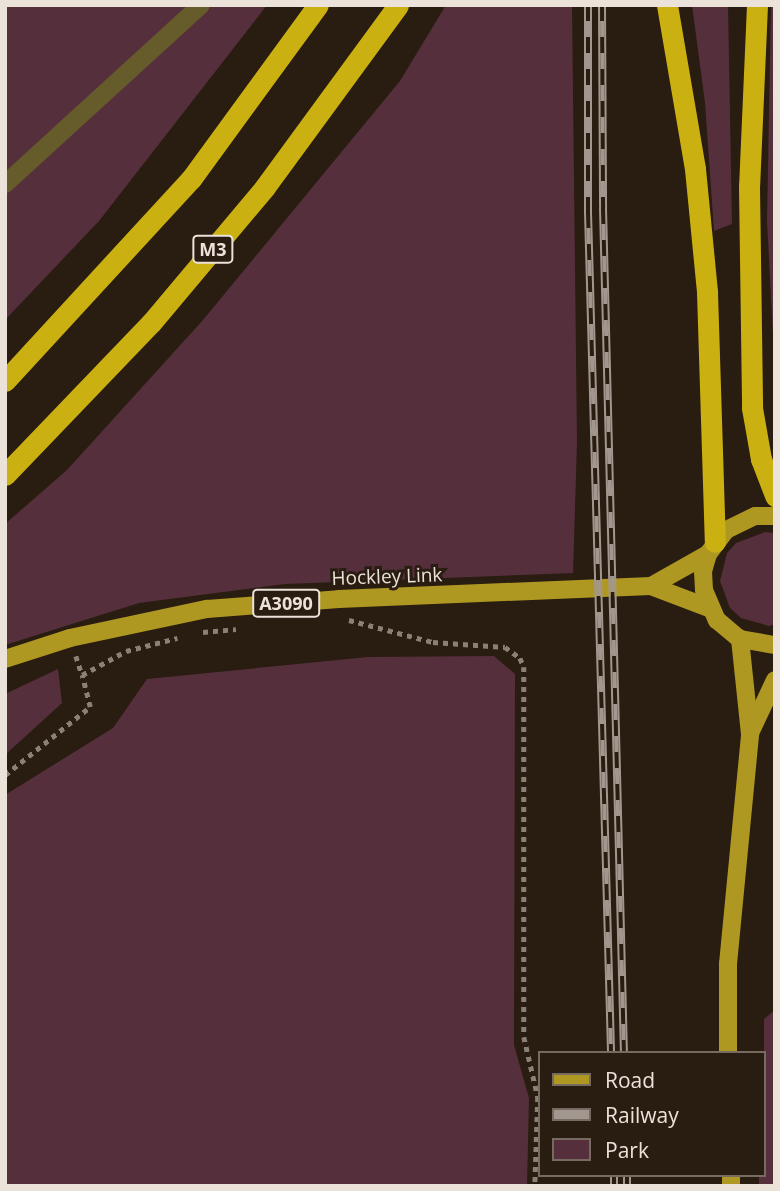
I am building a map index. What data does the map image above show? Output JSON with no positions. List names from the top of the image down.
{
  "streets": {
    "highway": ["M3"],
    "main road": ["Hockley Link", "A3090"]
  },
  "legend": ["Road", "Railway", "Park"]
}
